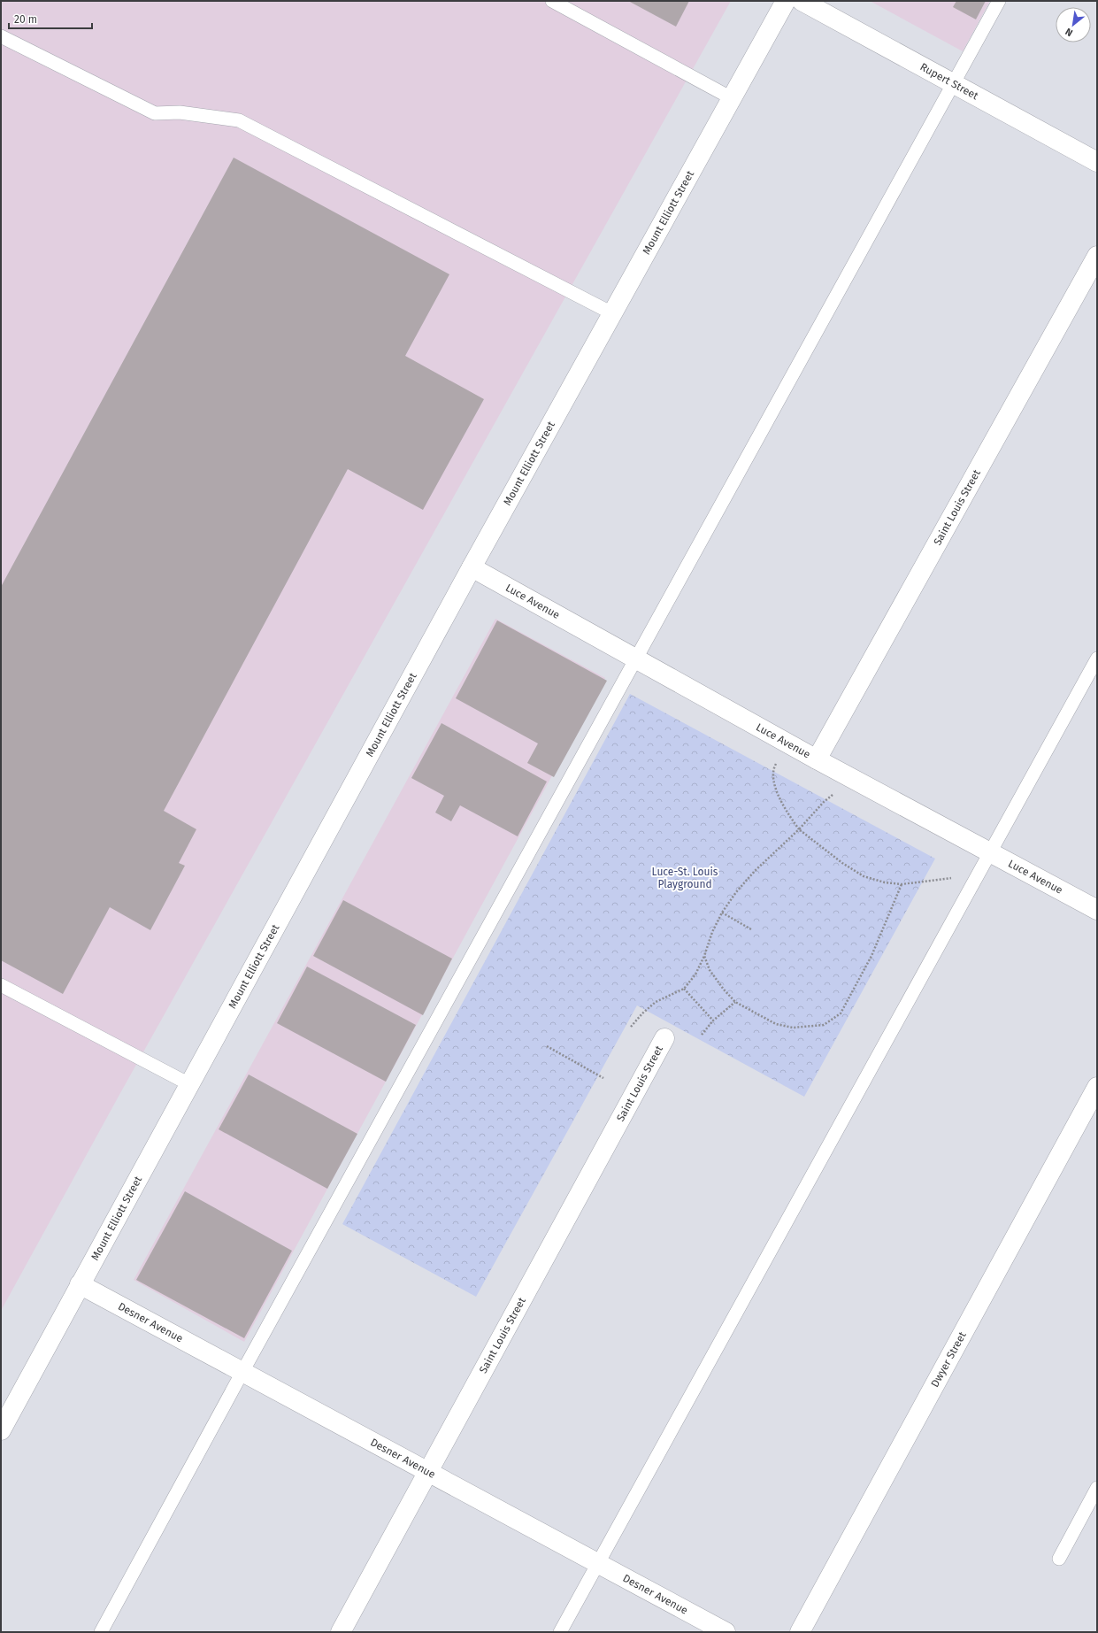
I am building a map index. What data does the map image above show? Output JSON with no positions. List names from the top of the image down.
{
  "streets": {
    "street": [
      "Rupert Street",
      "Mount Elliott Street",
      "Saint Louis Street",
      "Luce Avenue",
      "Desner Avenue",
      "Dwyer Street"
    ]
  },
  "crossings": [
    ["Mount Elliott Street", "Luce Avenue"],
    ["Mount Elliott Street", "Desner Avenue"],
    ["Saint Louis Street", "Luce Avenue"],
    ["Saint Louis Street", "Desner Avenue"]
  ],
  "parks": ["Luce-St. Louis Playground"],
  "scale_bar": "20 m",
  "north": "bottom left"
}
